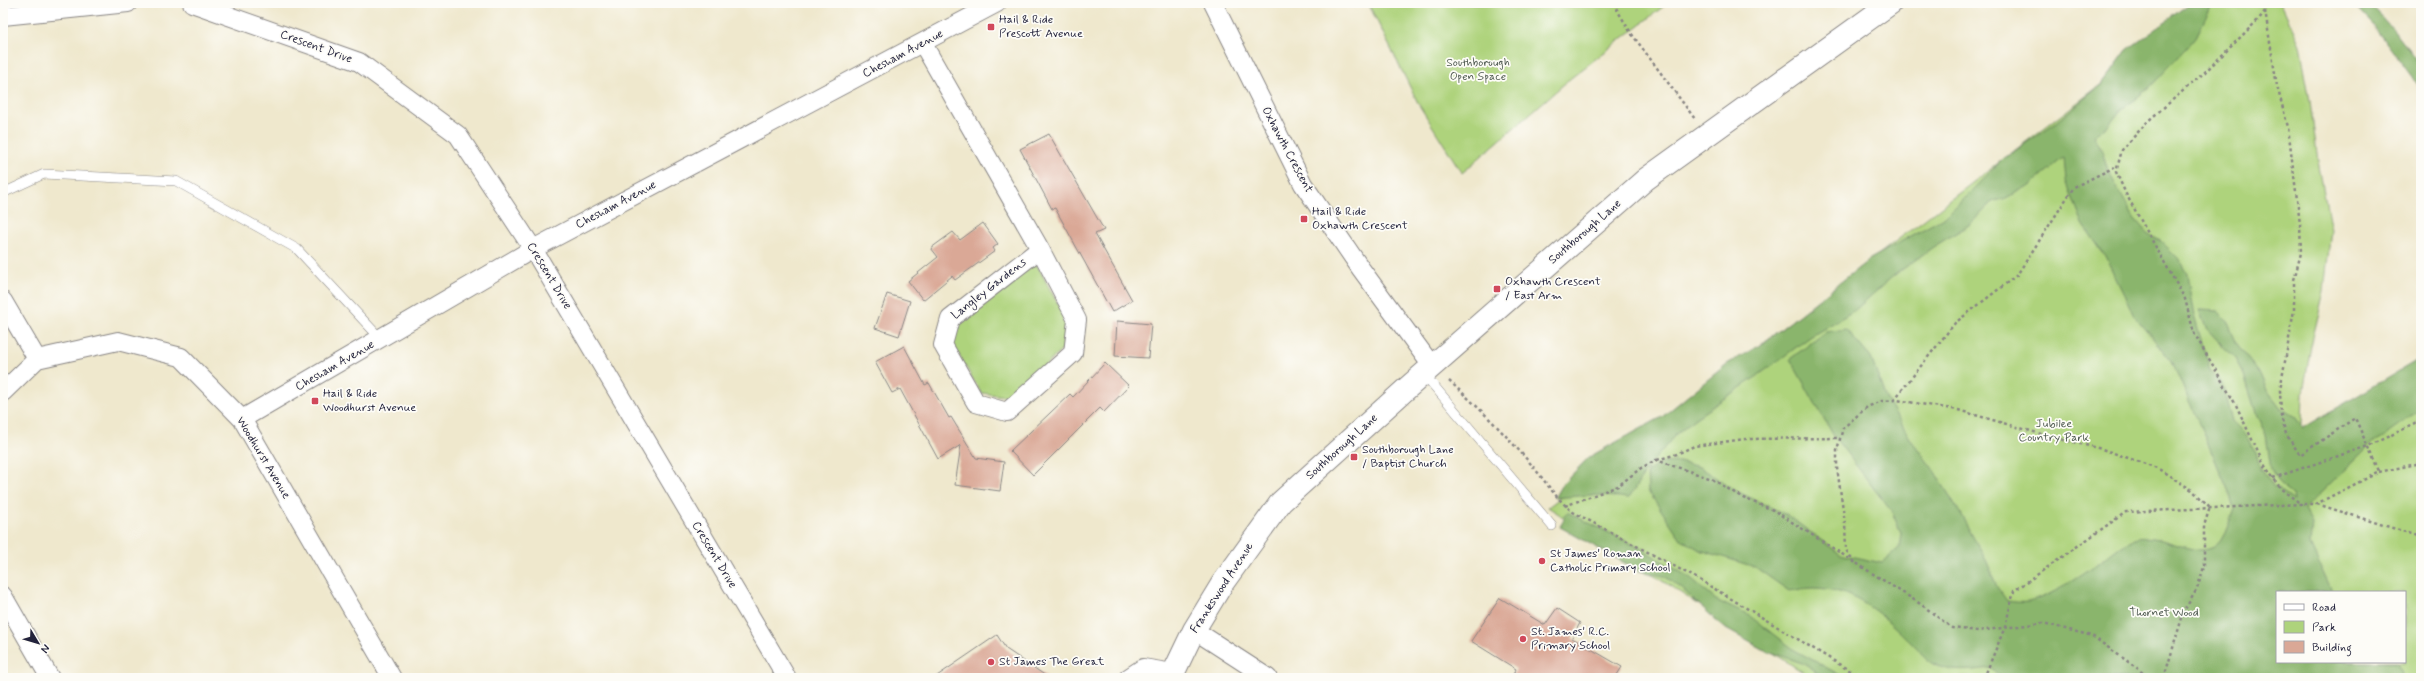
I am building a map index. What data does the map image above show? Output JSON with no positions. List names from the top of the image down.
{
  "streets": {
    "street": [
      "Crescent Drive",
      "Chesham Avenue",
      "Oxhawth Crescent",
      "Southborough Lane",
      "Langley Gardens",
      "Woodhurst Avenue",
      "Frankswood Avenue"
    ]
  },
  "crossings": [
    ["Crescent Drive", "Chesham Avenue"],
    ["Chesham Avenue", "Langley Gardens"],
    ["Chesham Avenue", "Woodhurst Avenue"],
    ["Oxhawth Crescent", "Southborough Lane"],
    ["Southborough Lane", "Frankswood Avenue"]
  ],
  "parks": ["Southborough Open Space", "Jubilee Country Park", "Thornet Wood"],
  "places": {
    "transit": [
      "Hail & Ride Prescott Avenue",
      "Hail & Ride Oxhawth Crescent",
      "Oxhawth Crescent / East Arm",
      "Hail & Ride Woodhurst Avenue",
      "Southborough Lane / Baptist Church"
    ],
    "other": ["St James' Roman Catholic Primary School", "St. James' R.C. Primary School", "St James The Great"]
  },
  "legend": ["Road", "Park", "Building"],
  "north": "bottom right"
}
